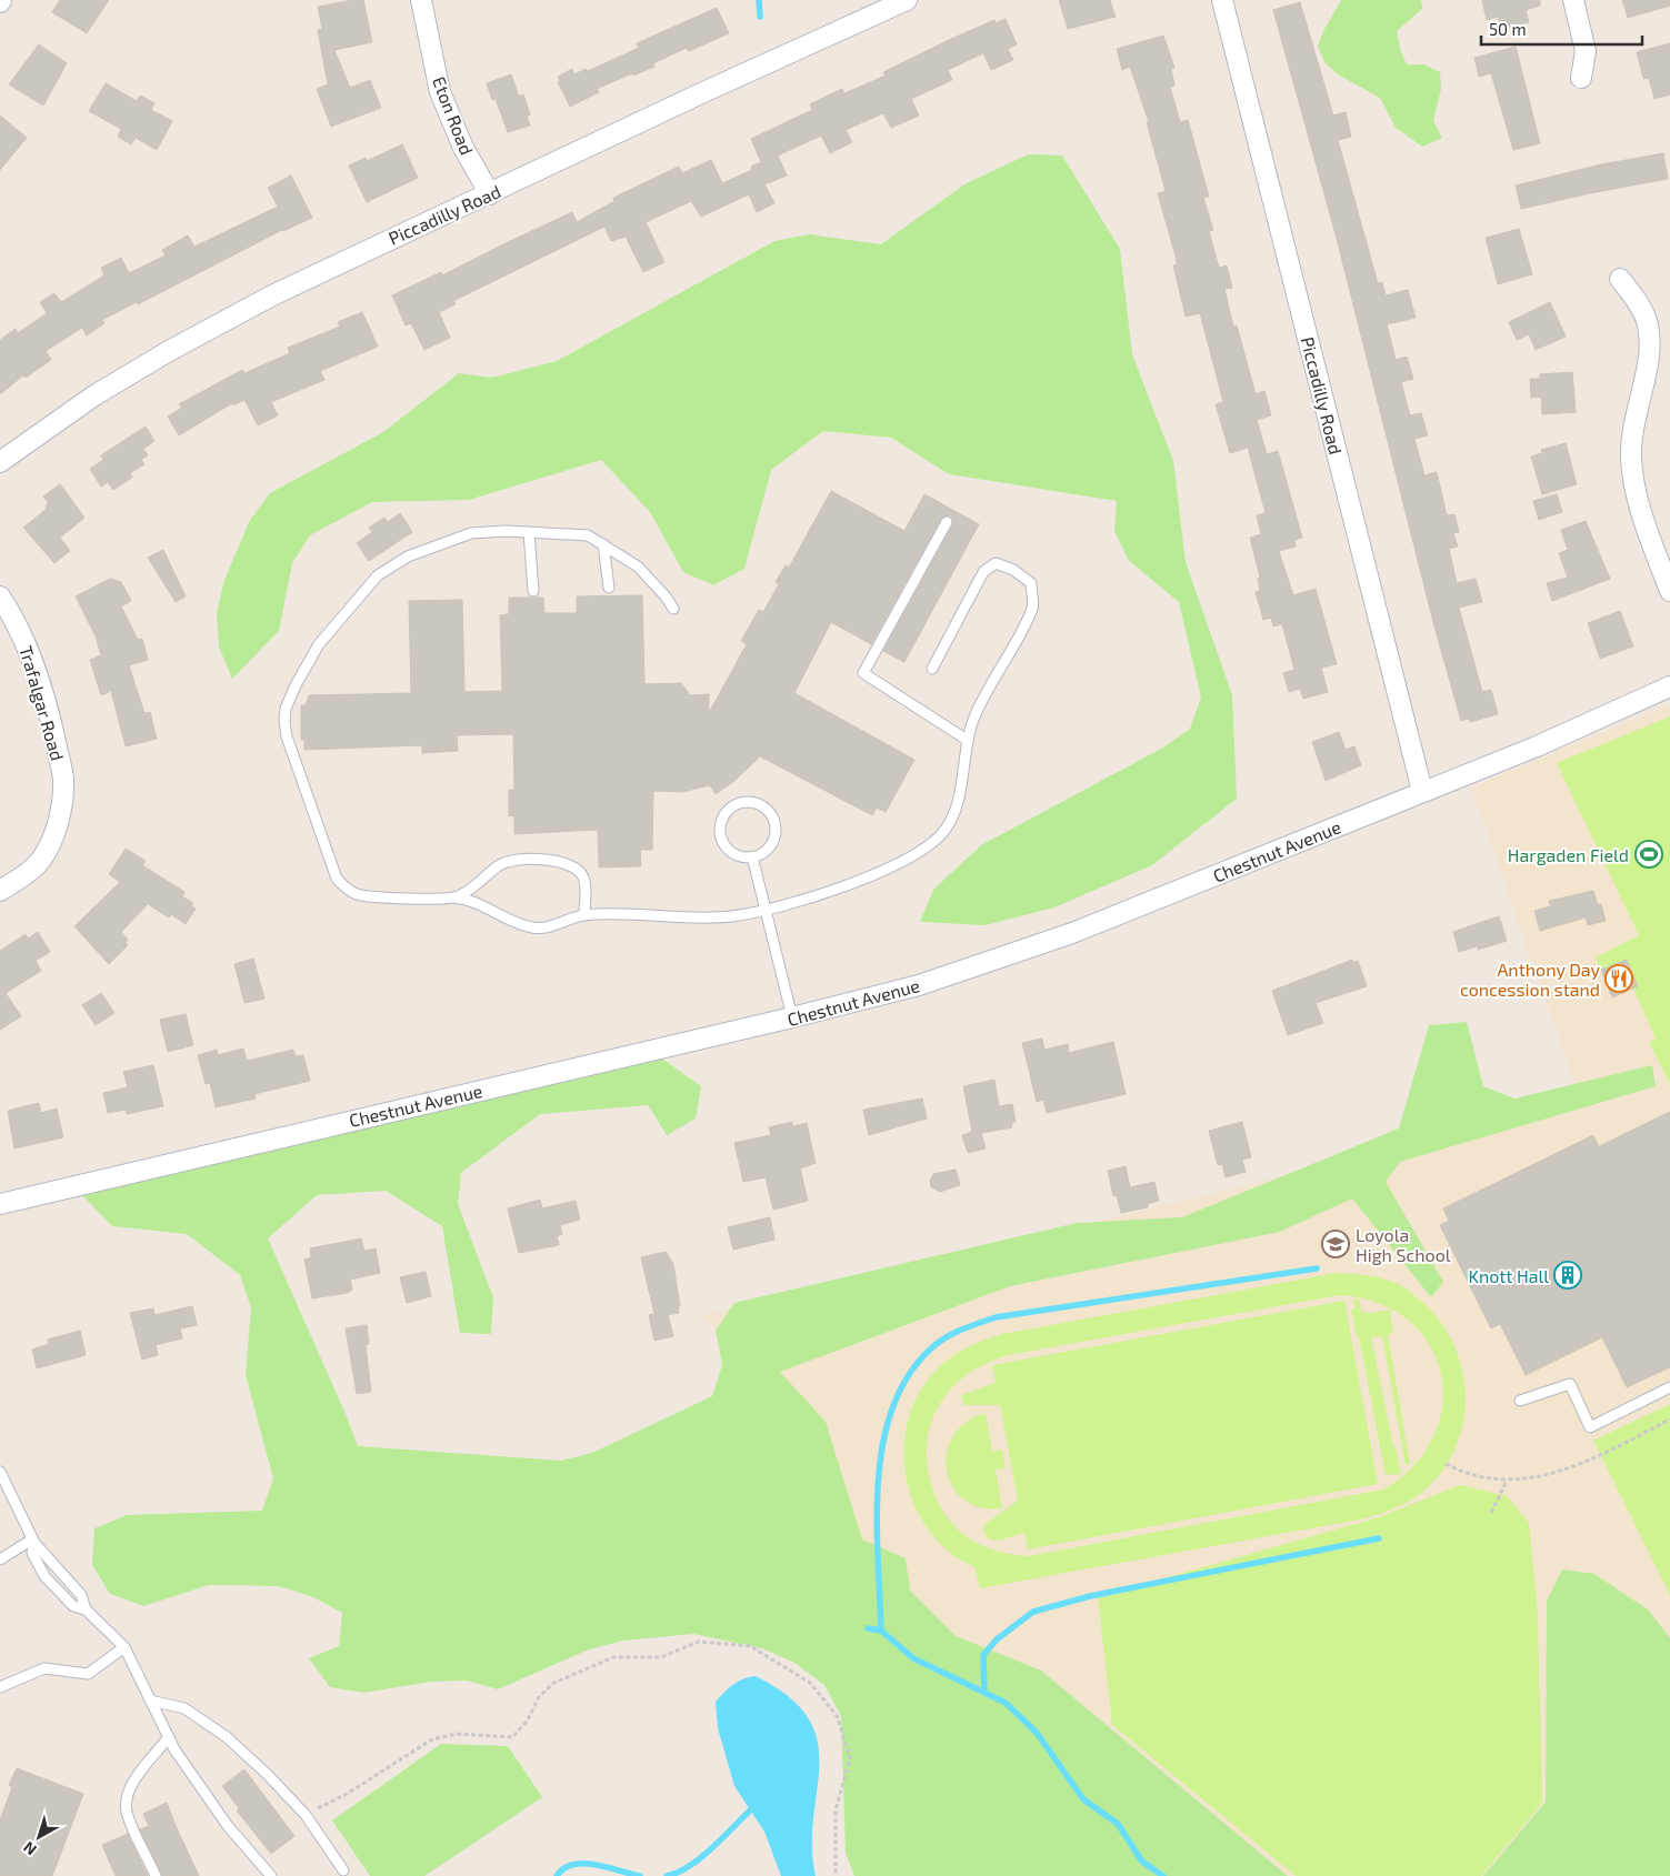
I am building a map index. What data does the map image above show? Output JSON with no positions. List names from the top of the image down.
{
  "streets": {
    "street": [
      "Eton Road",
      "Piccadilly Road",
      "Trafalgar Road",
      "Chestnut Avenue"
    ]
  },
  "crossings": [
    ["Eton Road", "Piccadilly Road"],
    ["Piccadilly Road", "Chestnut Avenue"]
  ],
  "places": {
    "sports": ["Hargaden Field"],
    "restaurant": ["Anthony Day concession stand"],
    "school or university": ["Loyola High School"],
    "building": ["Knott Hall"]
  },
  "scale_bar": "50 m",
  "north": "bottom left"
}
